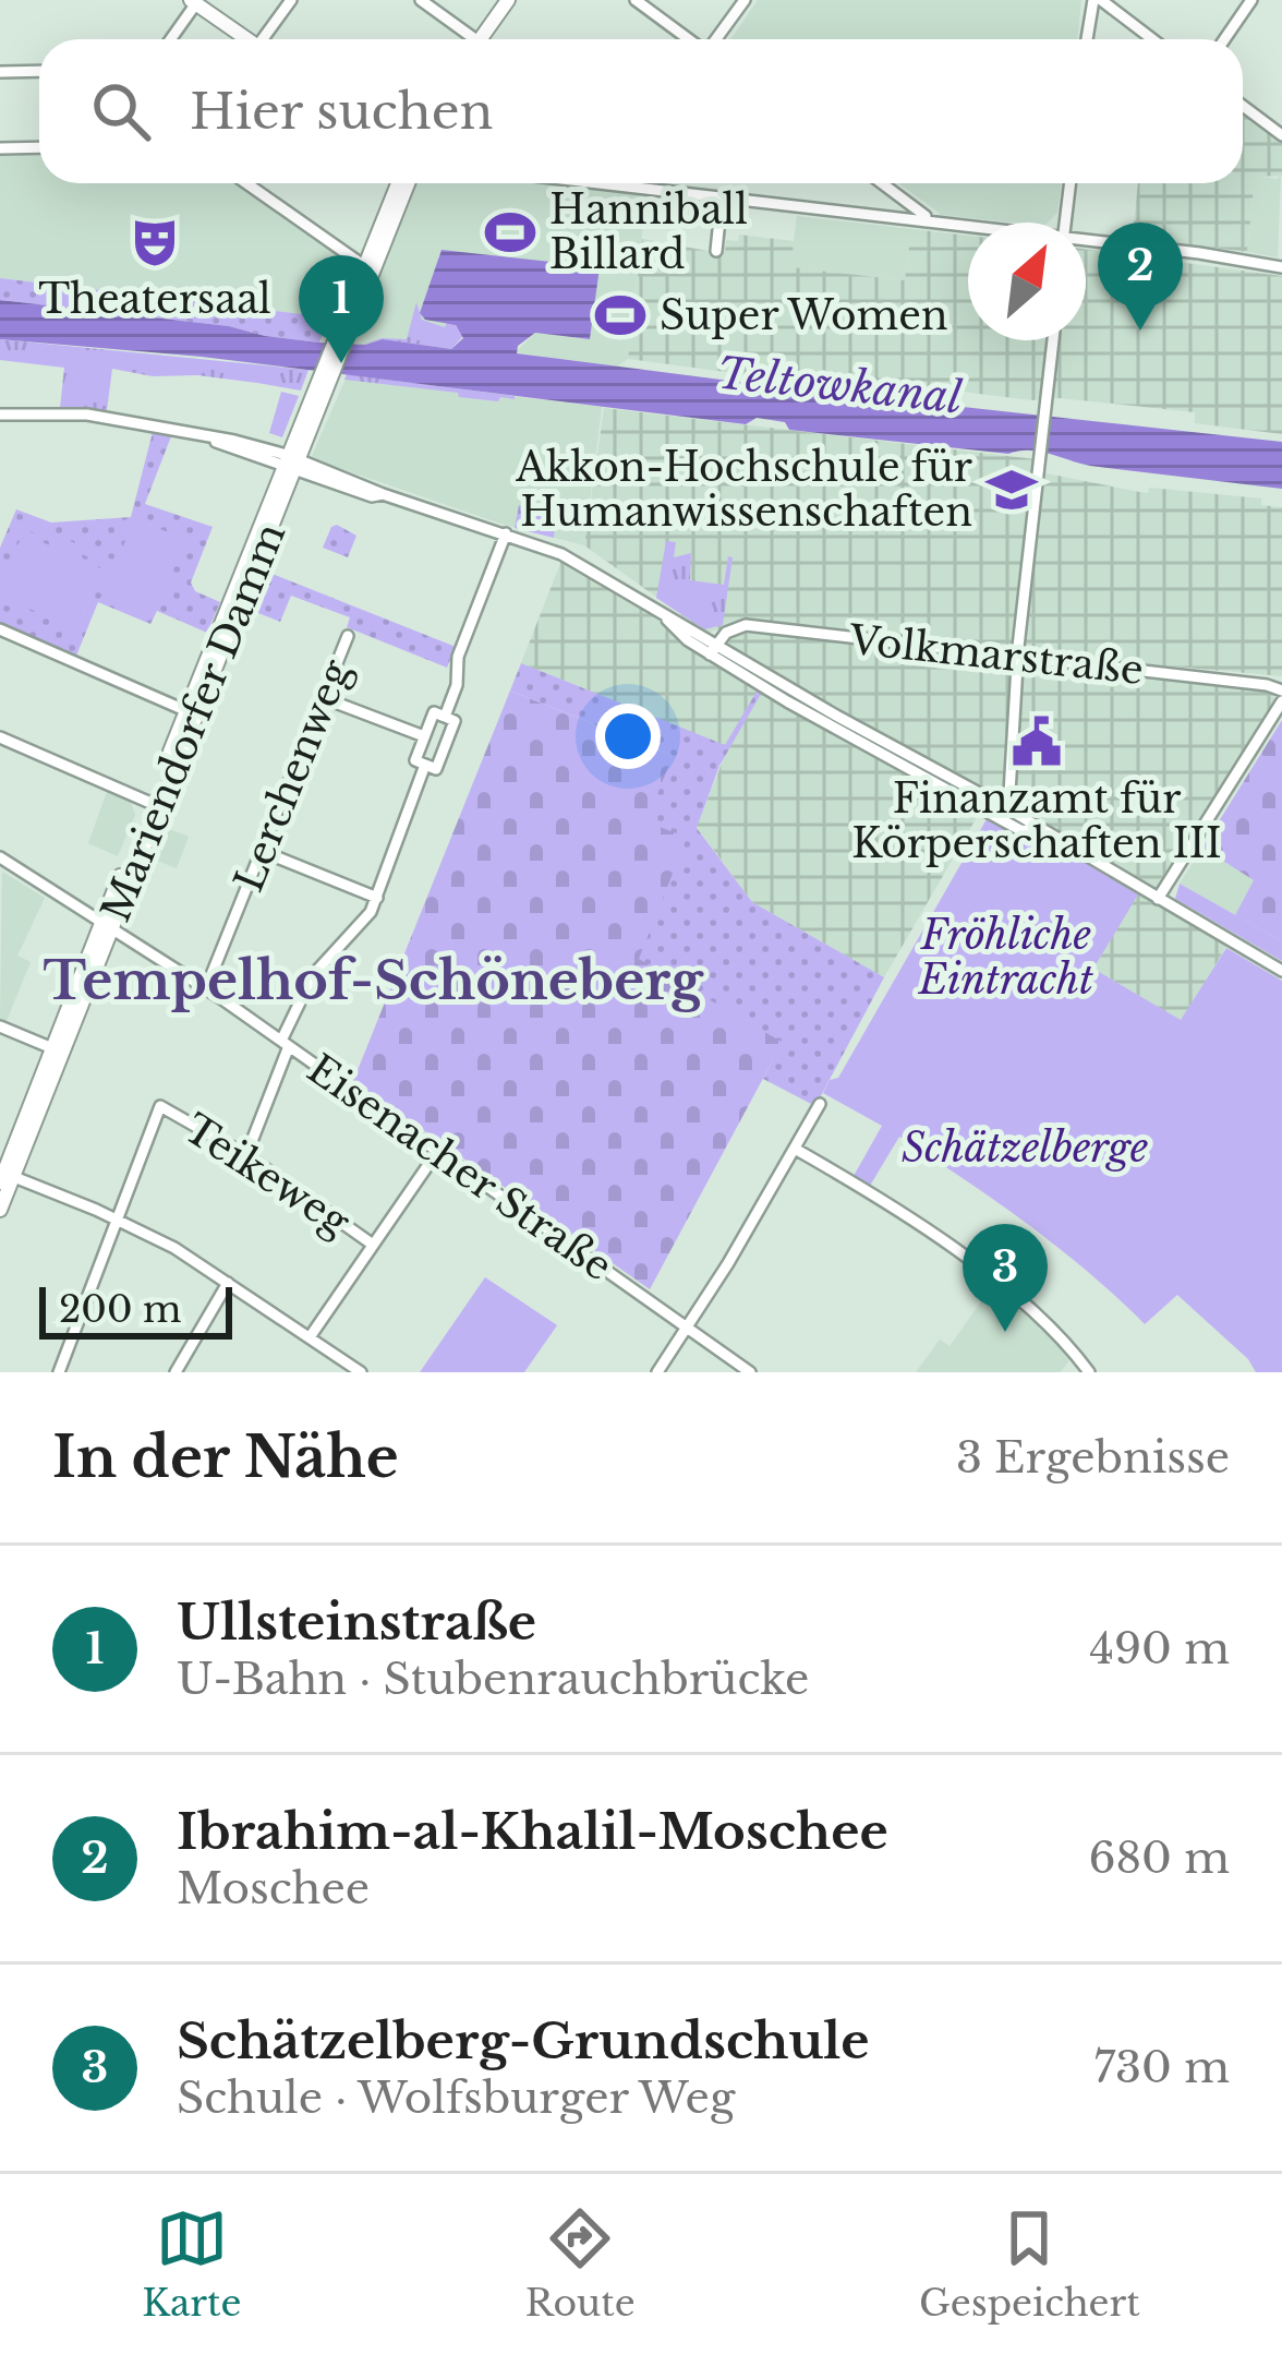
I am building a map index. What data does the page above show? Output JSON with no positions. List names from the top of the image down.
{
  "streets": {
    "main road": ["Mariendorfer Damm"],
    "street": [
      "Volkmarstraße",
      "Lerchenweg",
      "Eisenacher Straße",
      "Teikeweg"
    ]
  },
  "crossings": [
    ["Mariendorfer Damm", "Eisenacher Straße"],
    ["Lerchenweg", "Eisenacher Straße"]
  ],
  "districts": ["Tempelhof-Schöneberg"],
  "water": ["Teltowkanal"],
  "parks": ["Fröhliche Eintracht", "Schätzelberge"],
  "places": {
    "sports": ["Hanniball Billard", "Super Women"],
    "theatre": ["Theatersaal"],
    "school or university": ["Akkon-Hochschule für Humanwissenschaften"],
    "public building": ["Finanzamt für Körperschaften III"]
  },
  "scale_bar": "200 m",
  "north": "top right",
  "page": {
    "search": "Hier suchen",
    "pins": ["2", "1", "3"],
    "scale": "200 m",
    "heading": ["In der Nähe", "3 Ergebnisse"],
    "list": [
      {
        "mark": "1",
        "name": "Ullsteinstraße",
        "note": "U-Bahn · Stubenrauchbrücke",
        "value": "490 m"
      },
      {
        "mark": "2",
        "name": "Ibrahim-al-Khalil-Moschee",
        "note": "Moschee",
        "value": "680 m"
      },
      {
        "mark": "3",
        "name": "Schätzelberg-Grundschule",
        "note": "Schule · Wolfsburger Weg",
        "value": "730 m"
      }
    ],
    "nav": ["Karte", "Route", "Gespeichert"]
  }
}
